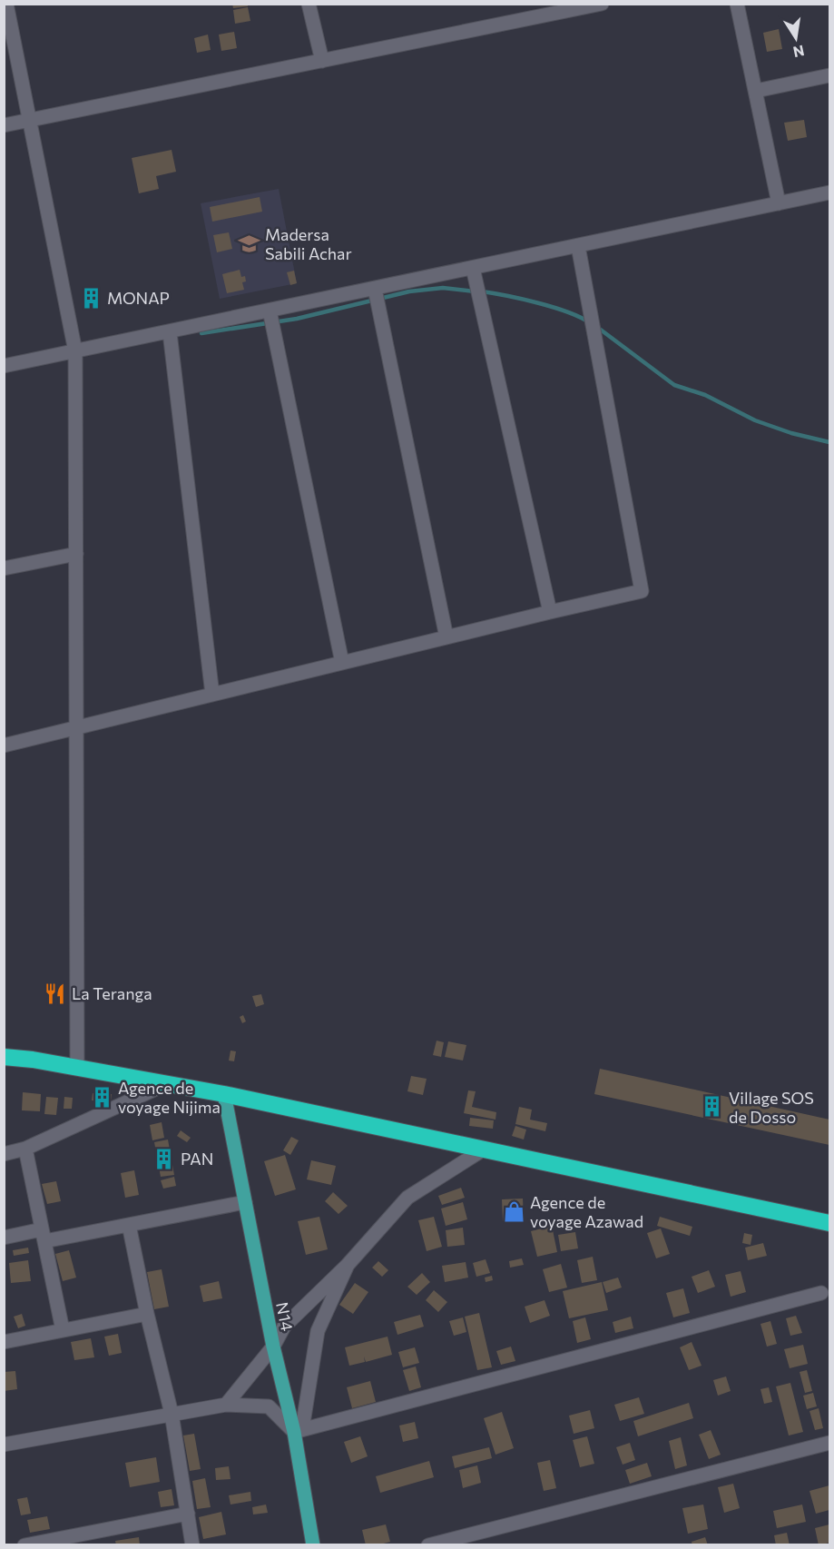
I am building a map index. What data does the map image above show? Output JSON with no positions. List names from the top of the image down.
{
  "streets": {
    "main road": ["N14"]
  },
  "places": {
    "school or university": ["Madersa Sabili Achar"],
    "building": [
      "MONAP",
      "Agence de voyage Nijima",
      "Village SOS de Dosso",
      "PAN"
    ],
    "restaurant": ["La Teranga"],
    "shop": ["Agence de voyage Azawad"]
  },
  "north": "bottom"
}
